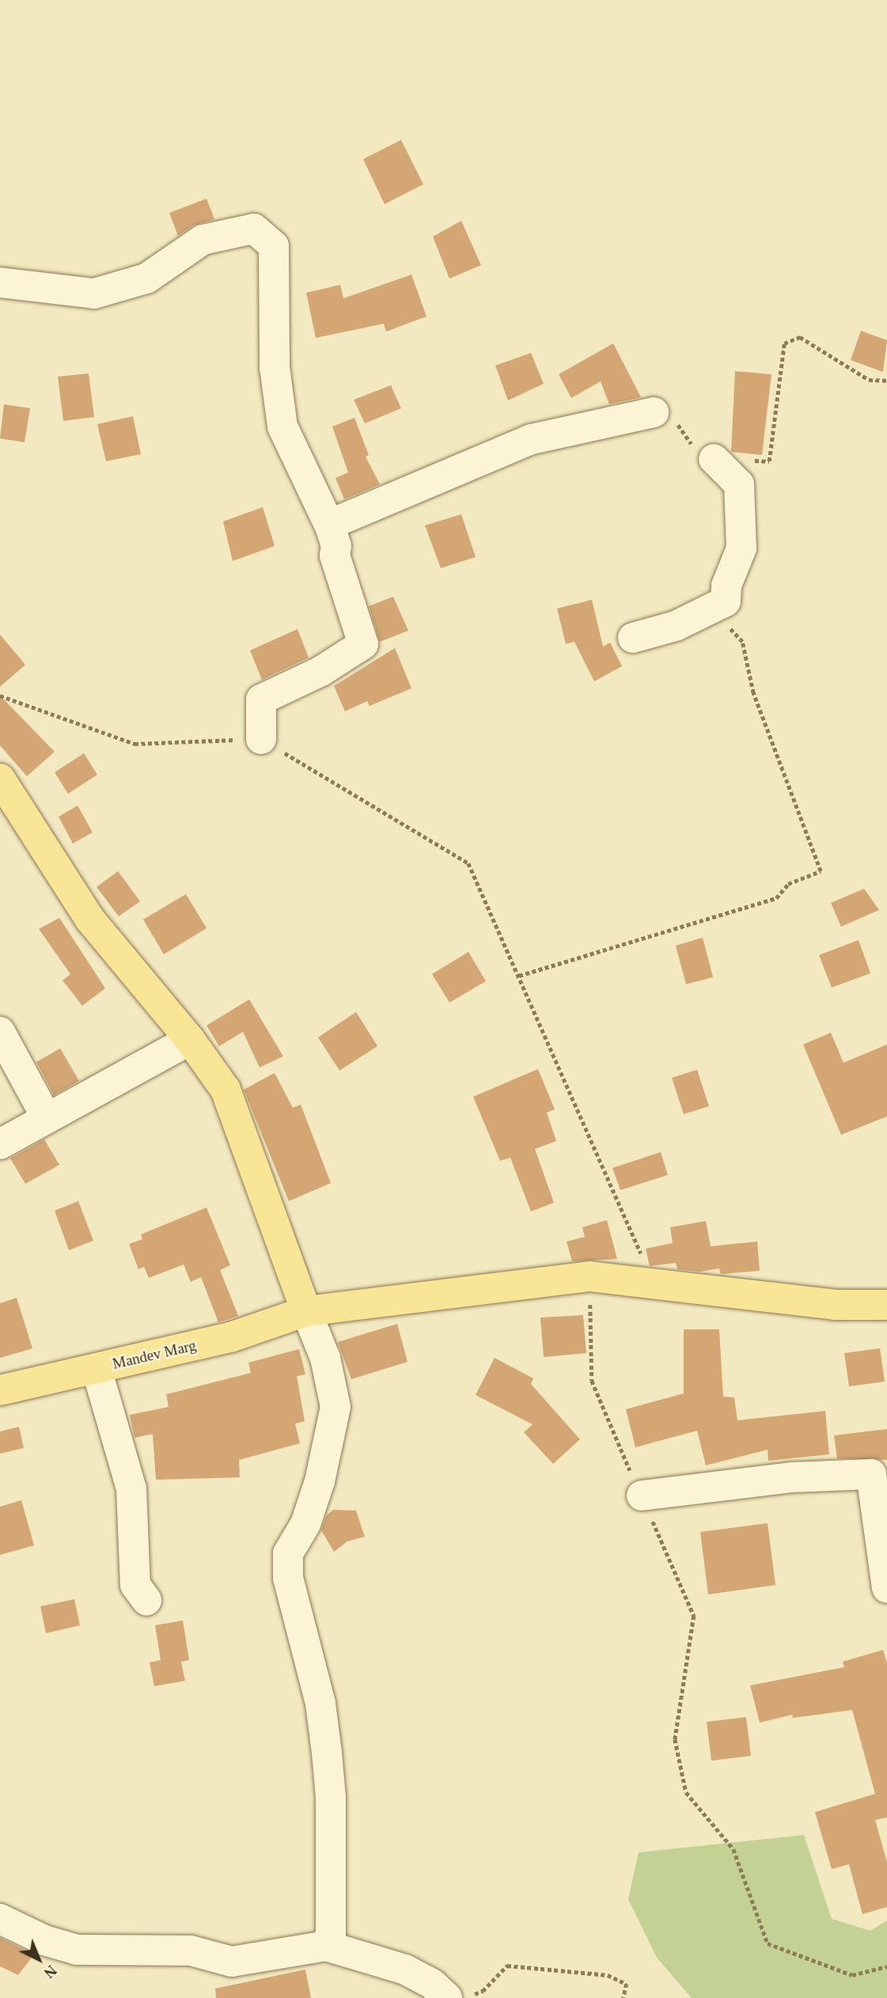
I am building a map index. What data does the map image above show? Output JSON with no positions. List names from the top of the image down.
{
  "streets": {
    "main road": ["Mandev Marg"]
  },
  "north": "bottom right"
}
